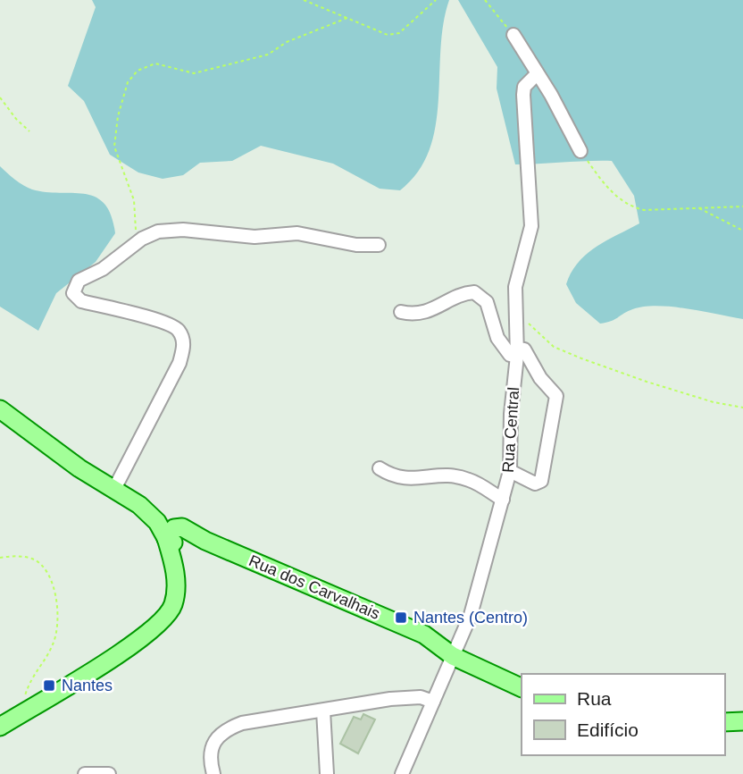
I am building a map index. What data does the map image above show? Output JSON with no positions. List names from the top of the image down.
{
  "streets": {
    "main road": ["Rua dos Carvalhais"],
    "street": ["Rua Central"]
  },
  "crossings": [
    ["Rua Central", "Rua dos Carvalhais"]
  ],
  "places": {
    "transit": ["Nantes (Centro)", "Nantes"]
  },
  "legend": ["Rua", "Edifício"]
}
